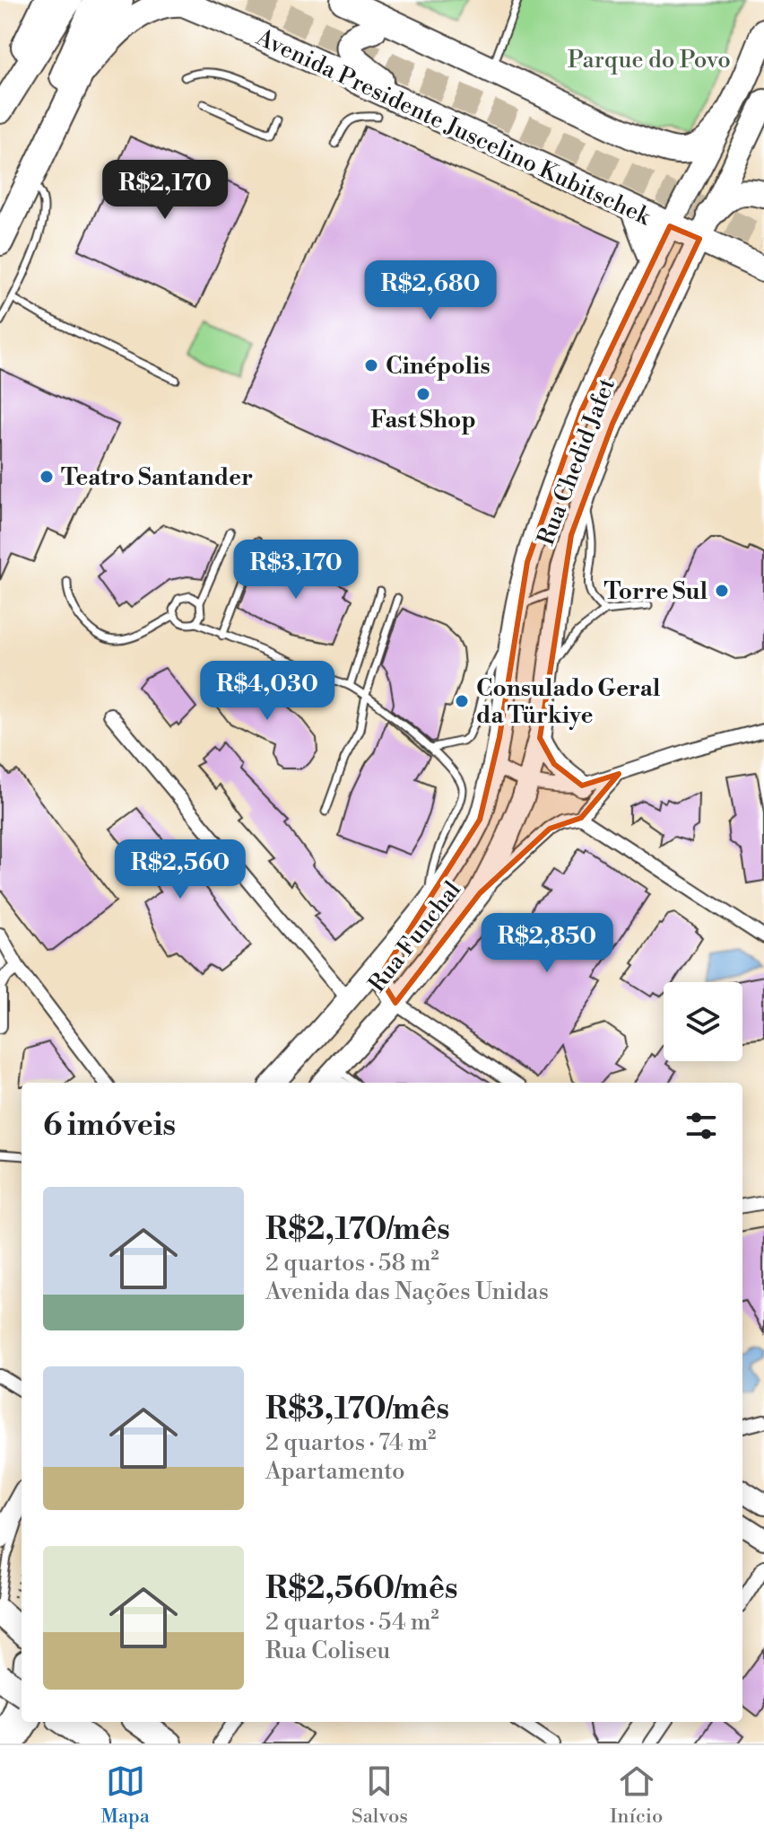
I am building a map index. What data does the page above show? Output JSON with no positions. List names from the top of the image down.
{
  "streets": {
    "highway": ["Avenida Presidente Juscelino Kubitschek"],
    "main road": ["Rua Chedid Jafet", "Rua Funchal"]
  },
  "crossings": [
    ["Avenida Presidente Juscelino Kubitschek", "Rua Chedid Jafet"],
    ["Rua Chedid Jafet", "Rua Funchal"]
  ],
  "parks": ["Parque do Povo"],
  "places": [
    "Cinépolis",
    "Fast Shop",
    "Teatro Santander",
    "Torre Sul",
    "Consulado Geral da Türkiye"
  ],
  "page": {
    "price": [
      "R$2,170",
      "R$2,680",
      "R$3,170",
      "R$4,030",
      "R$2,560",
      "R$2,850"
    ],
    "heading": "6 imóveis",
    "list": [
      {
        "name": "R$2,170/mês",
        "note": "2 quartos · 58 m² · Avenida das Nações Unidas"
      },
      {
        "name": "R$3,170/mês",
        "note": "2 quartos · 74 m² · Apartamento"
      },
      {
        "name": "R$2,560/mês",
        "note": "2 quartos · 54 m² · Rua Coliseu"
      }
    ],
    "tabs": ["Mapa", "Salvos", "Início"]
  }
}
